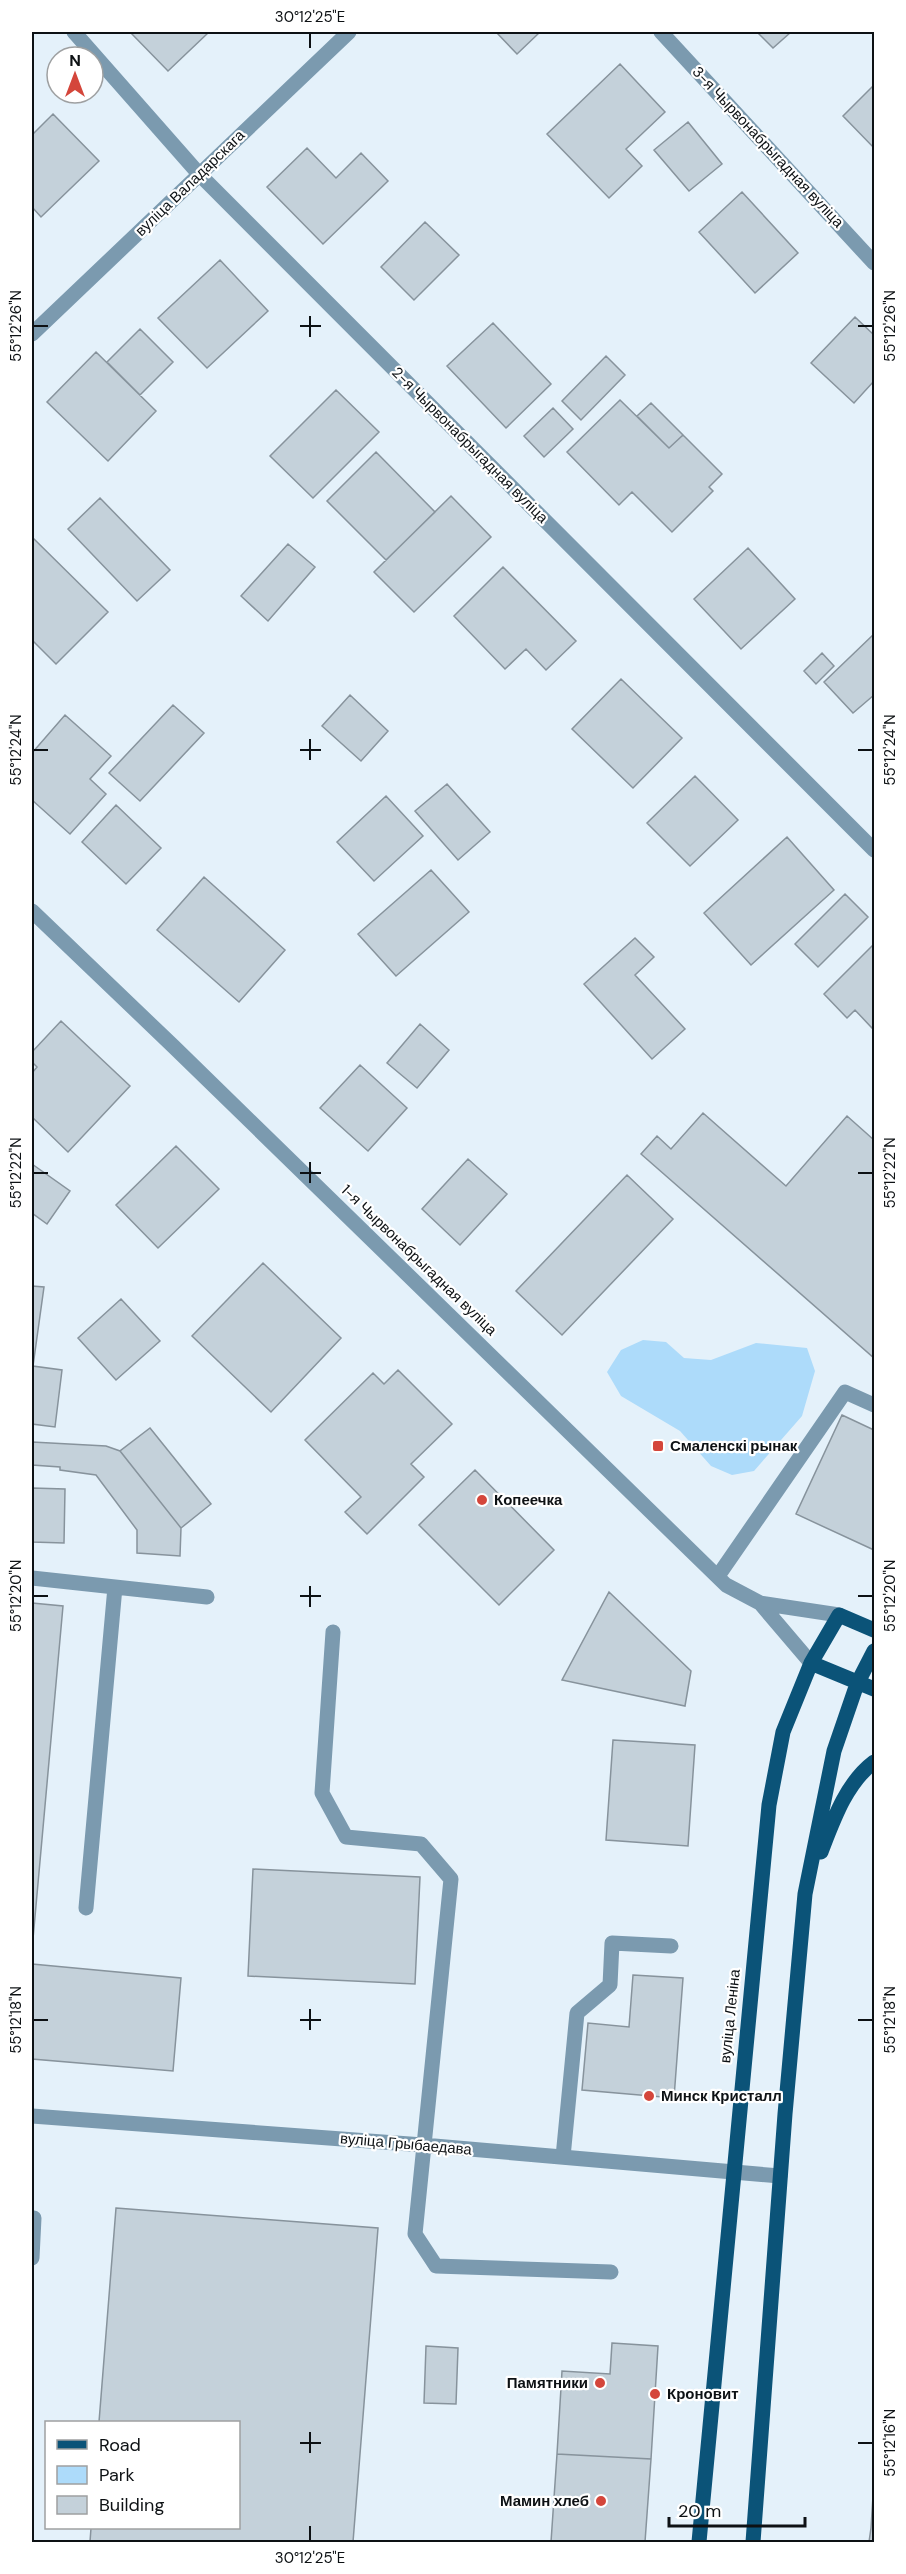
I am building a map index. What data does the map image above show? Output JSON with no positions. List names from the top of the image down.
{
  "streets": {
    "main road": ["1-я Чырвонабрыгадная вуліца", "вуліца Леніна"],
    "street": [
      "3-я Чырвонабрыгадная вуліца",
      "вуліца Валадарскага",
      "2-я Чырвонабрыгадная вуліца",
      "вуліца Грыбаедава"
    ]
  },
  "crossings": [
    ["вуліца Валадарскага", "2-я Чырвонабрыгадная вуліца"],
    ["1-я Чырвонабрыгадная вуліца", "вуліца Леніна"],
    ["вуліца Леніна", "вуліца Грыбаедава"]
  ],
  "places": {
    "transit": ["Смаленскі рынак"],
    "other": [
      "Копеечка",
      "Минск Кристалл",
      "Памятники",
      "Кроновит",
      "Мамин хлеб"
    ]
  },
  "legend": ["Road", "Park", "Building"],
  "scale_bar": "20 m",
  "north": "top",
  "coordinates": [
    "30°12'25\"E",
    "55°12'26\"N",
    "55°12'24\"N",
    "55°12'22\"N",
    "55°12'20\"N",
    "55°12'18\"N",
    "55°12'16\"N"
  ]
}
